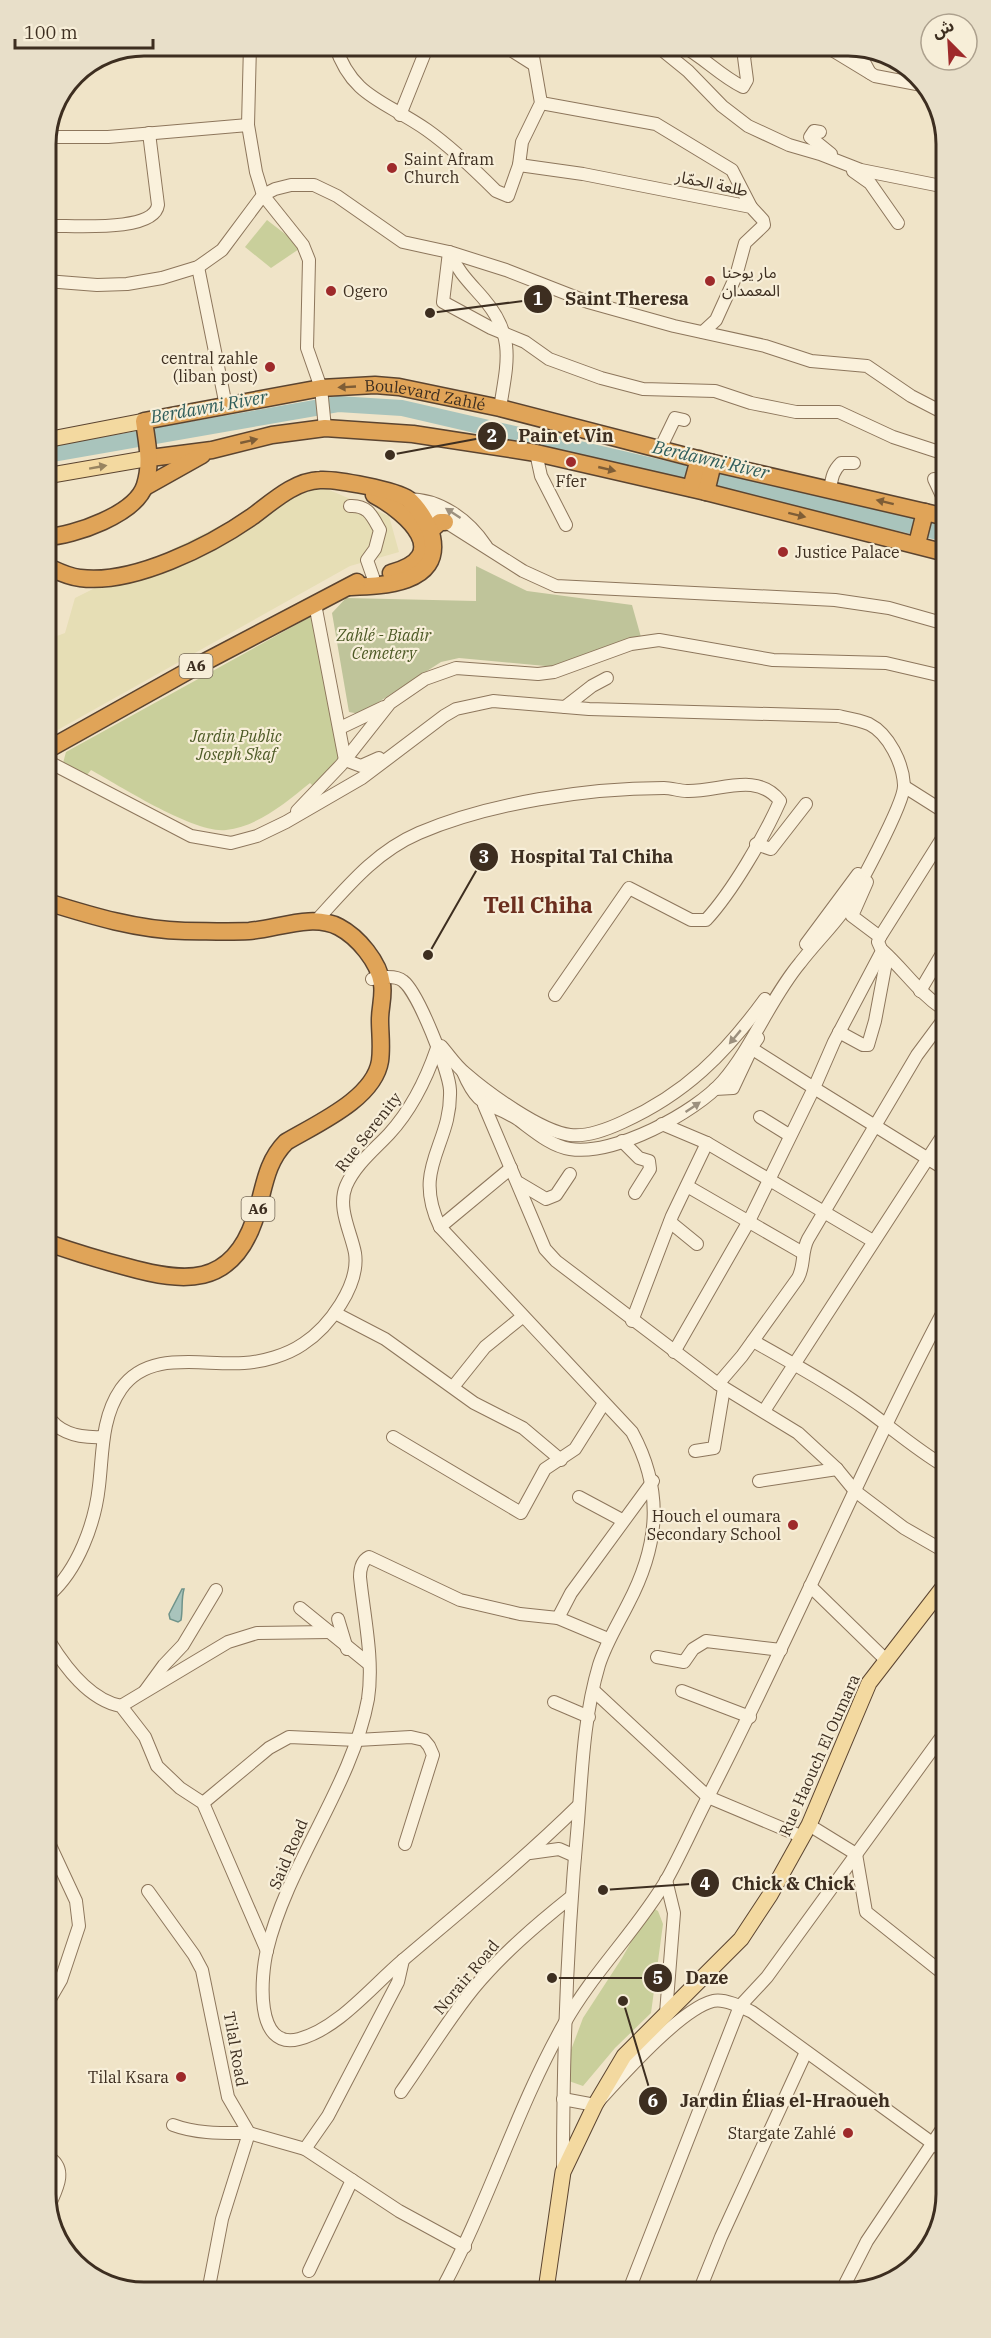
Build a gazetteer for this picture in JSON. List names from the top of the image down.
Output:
{
  "streets": {
    "highway": ["Boulevard Zahlé", "A6"],
    "main road": ["Rue Haouch El Oumara"],
    "street": [
      "طلعة الحمّار",
      "Rue Serenity",
      "Said Road",
      "Norair Road",
      "Tilal Road"
    ]
  },
  "districts": ["Tell Chiha"],
  "water": ["Berdawni River"],
  "parks": ["Zahlé - Biadir Cemetery", "Jardin Public Joseph Skaf"],
  "places": [
    "Saint Afram Church",
    "مار يوحنا المعمدان",
    "Ogero",
    "Saint Theresa",
    "central zahle (liban post)",
    "Pain et Vin",
    "Ffer",
    "Justice Palace",
    "Hospital Tal Chiha",
    "Houch el oumara Secondary School",
    "Chick & Chick",
    "Daze",
    "Jardin Élias el-Hraoueh",
    "Tilal Ksara",
    "Stargate Zahlé"
  ],
  "scale_bar": "100 m",
  "north": "top left"
}
